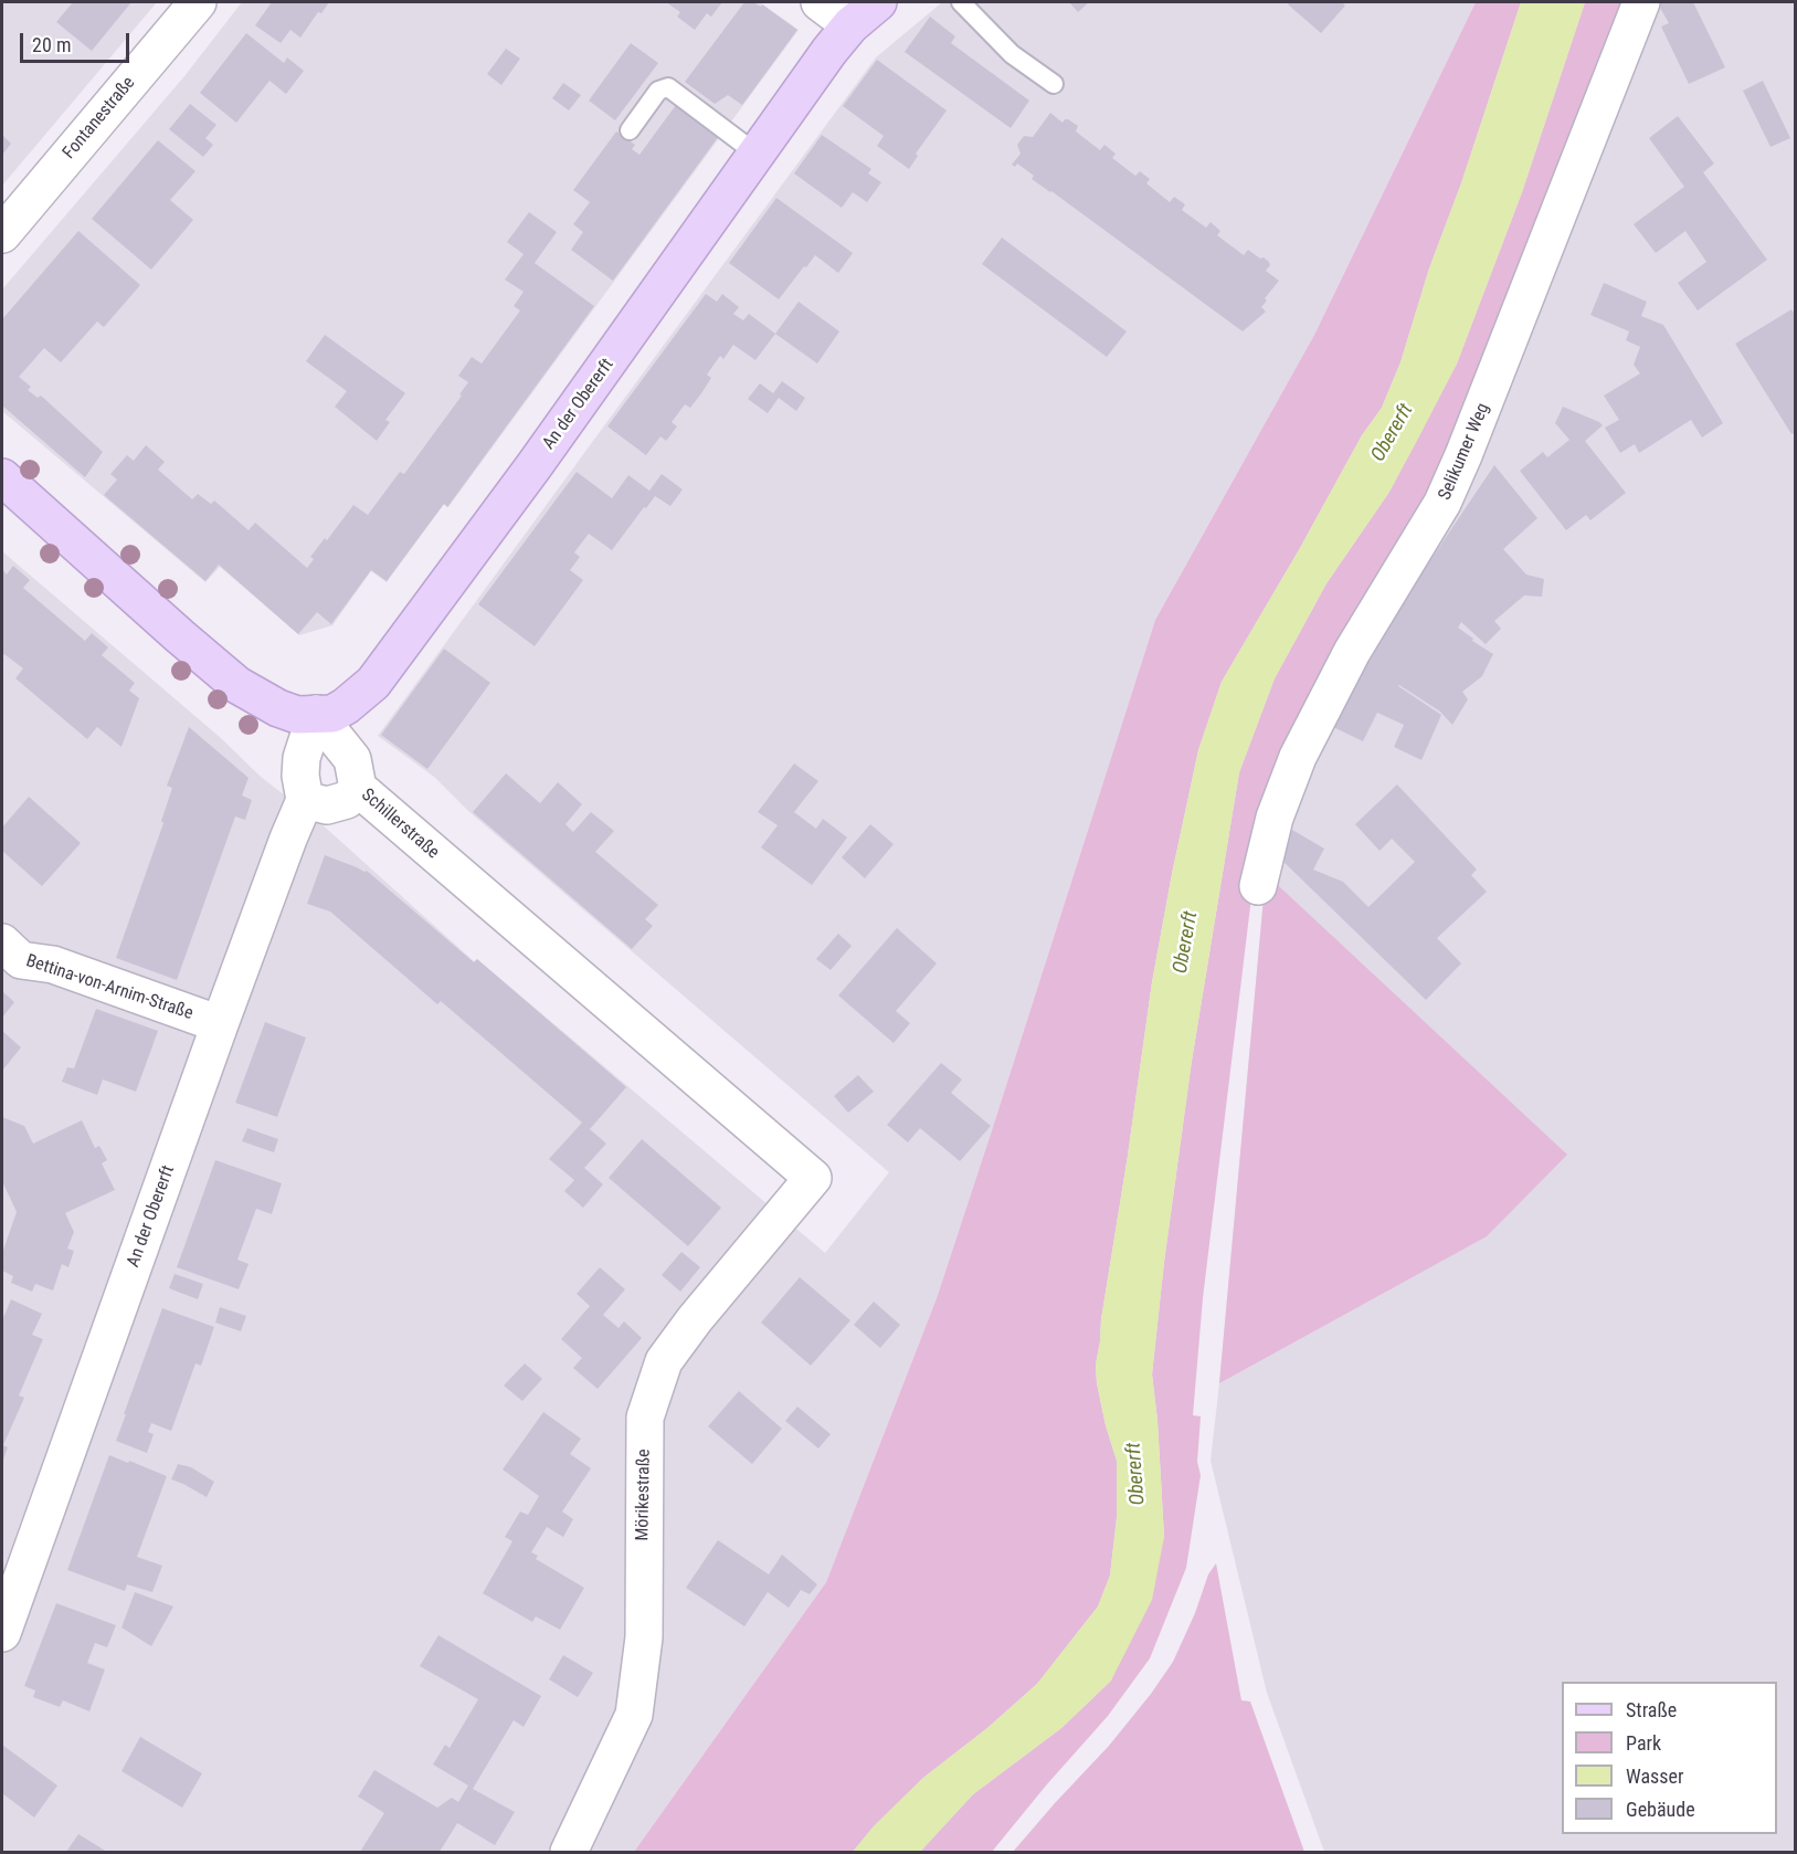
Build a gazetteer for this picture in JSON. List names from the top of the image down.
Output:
{
  "streets": {
    "street": [
      "Fontanestraße",
      "An der Obererft",
      "Selikumer Weg",
      "Schillerstraße",
      "Bettina-von-Arnim-Straße",
      "Mörikestraße"
    ]
  },
  "crossings": [
    ["An der Obererft", "Schillerstraße"],
    ["An der Obererft", "Bettina-von-Arnim-Straße"],
    ["Schillerstraße", "Mörikestraße"]
  ],
  "water": ["Obererft"],
  "legend": [
    "Straße",
    "Park",
    "Wasser",
    "Gebäude"
  ],
  "scale_bar": "20 m"
}
